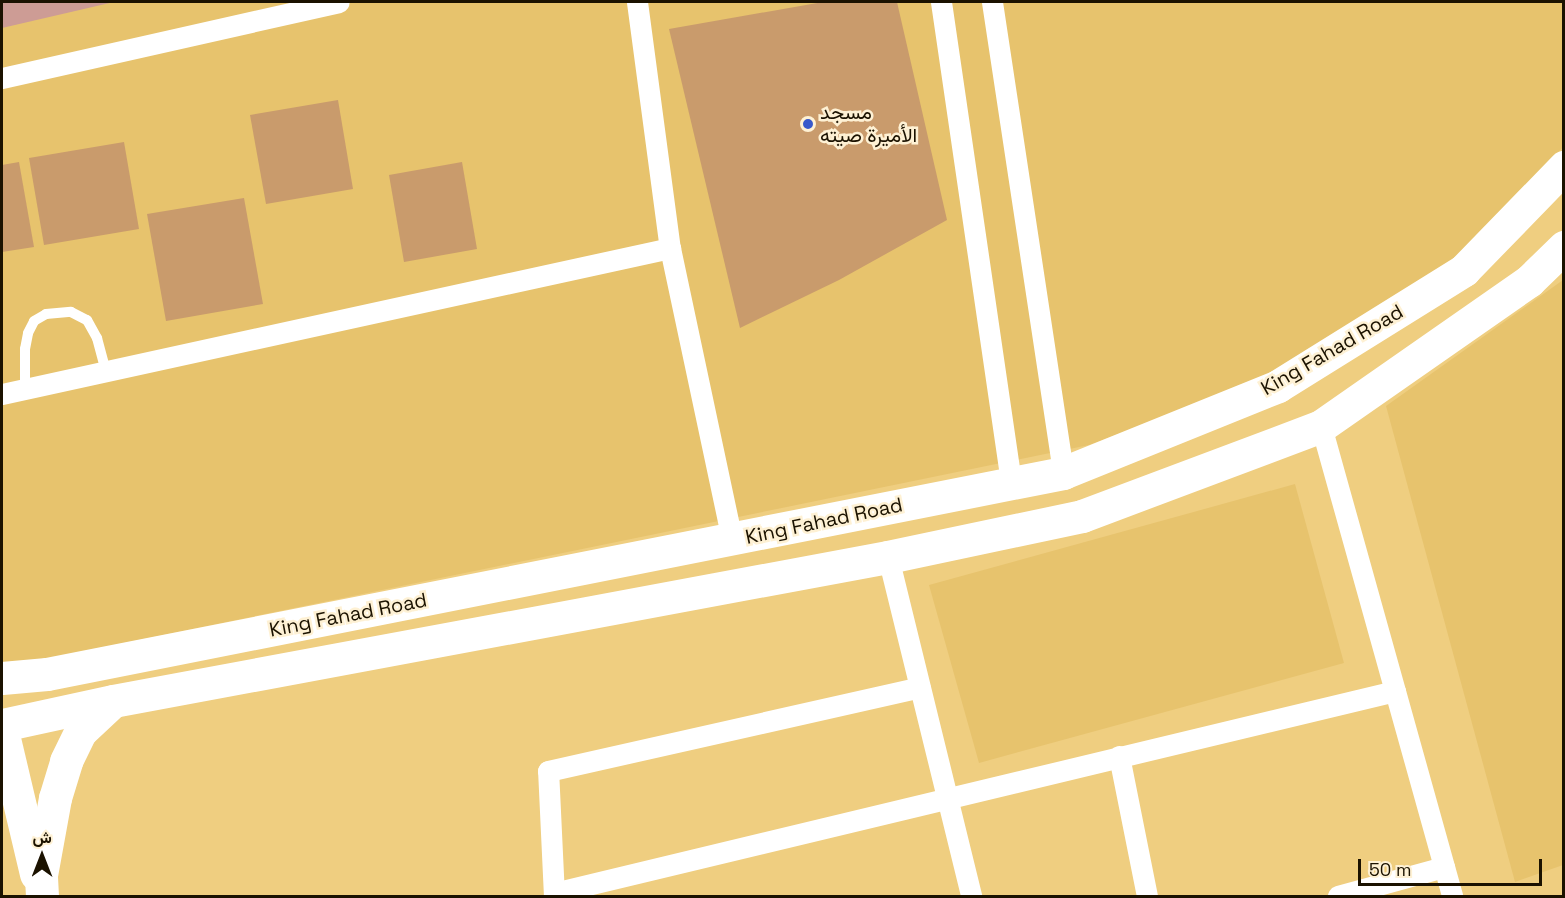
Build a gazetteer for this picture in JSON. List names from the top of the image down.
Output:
{
  "streets": {
    "main road": ["King Fahad Road"]
  },
  "places": ["مسجد الأميرة صيته"],
  "scale_bar": "50 m",
  "north": "top"
}
